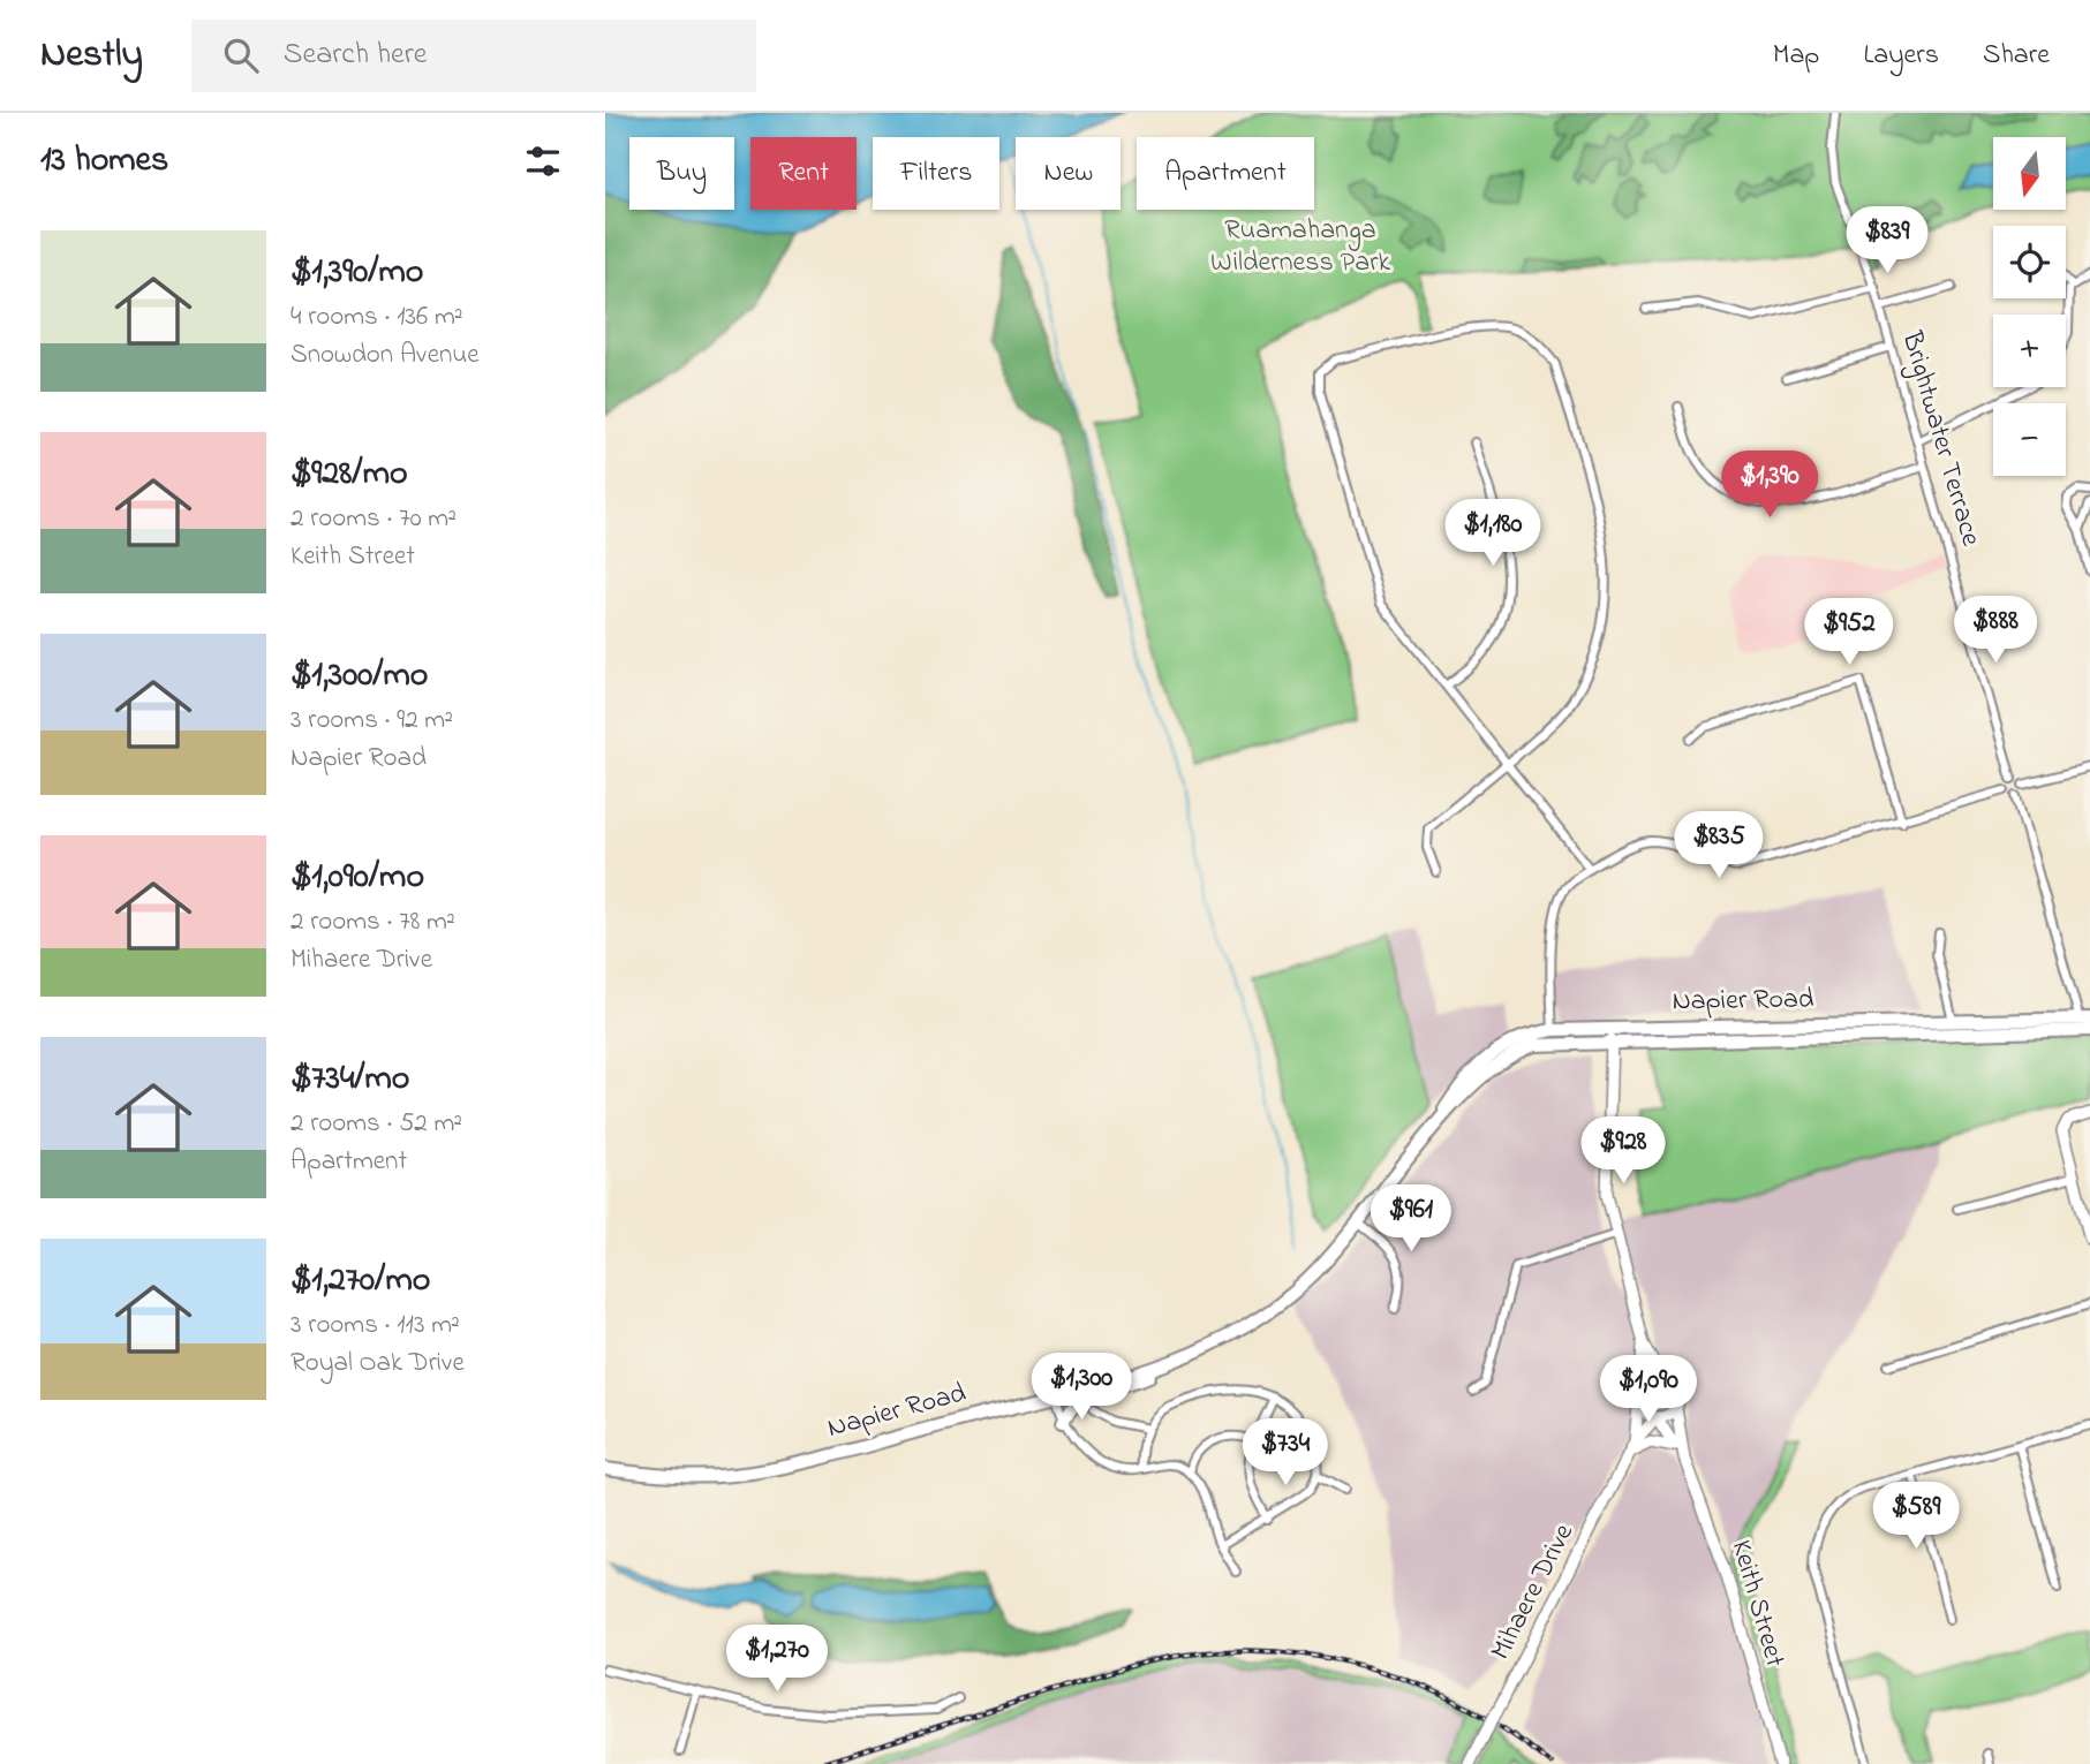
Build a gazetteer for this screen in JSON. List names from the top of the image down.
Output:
{
  "streets": {
    "highway": ["Napier Road"],
    "main road": ["Mihaere Drive", "Keith Street"],
    "street": ["Brightwater Terrace"]
  },
  "crossings": [
    ["Mihaere Drive", "Keith Street"]
  ],
  "parks": ["Ruamahanga Wilderness Park"],
  "north": "bottom",
  "page": {
    "header": "Nestly",
    "search": "Search here",
    "nav": ["Map", "Layers", "Share"],
    "heading": "13 homes",
    "map_buttons": ["+", "−"],
    "chip": [
      "Buy",
      "Rent",
      "Filters",
      "New",
      "Apartment"
    ],
    "price": [
      "$839",
      "$1,390",
      "$1,180",
      "$888",
      "$952",
      "$835",
      "$928",
      "$961",
      "$1,300",
      "$1,090",
      "$734",
      "$589",
      "$1,270"
    ],
    "list": [
      {
        "name": "$1,390/mo",
        "note": "4 rooms · 136 m² · Snowdon Avenue"
      },
      {
        "name": "$928/mo",
        "note": "2 rooms · 70 m² · Keith Street"
      },
      {
        "name": "$1,300/mo",
        "note": "3 rooms · 92 m² · Napier Road"
      },
      {
        "name": "$1,090/mo",
        "note": "2 rooms · 78 m² · Mihaere Drive"
      },
      {
        "name": "$734/mo",
        "note": "2 rooms · 52 m² · Apartment"
      },
      {
        "name": "$1,270/mo",
        "note": "3 rooms · 113 m² · Royal Oak Drive"
      }
    ]
  }
}
